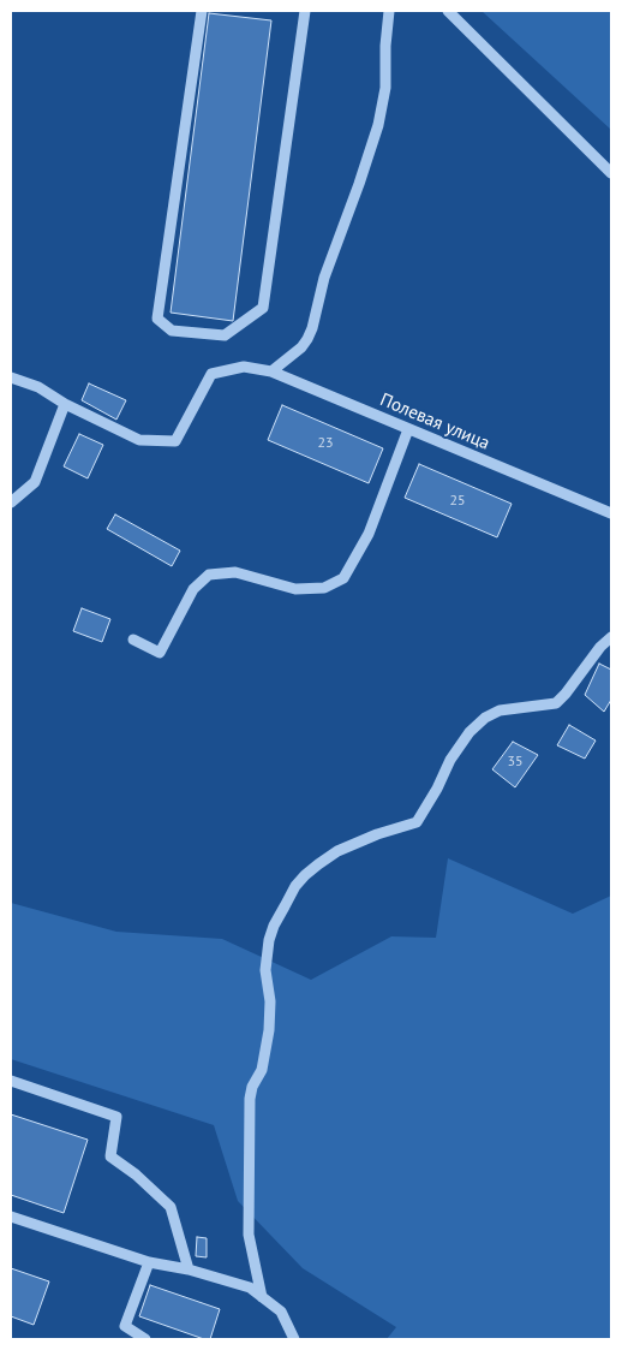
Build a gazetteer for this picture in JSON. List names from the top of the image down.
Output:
{
  "streets": {
    "street": ["Полевая улица"]
  },
  "house_numbers": ["23", "25", "35"]
}
